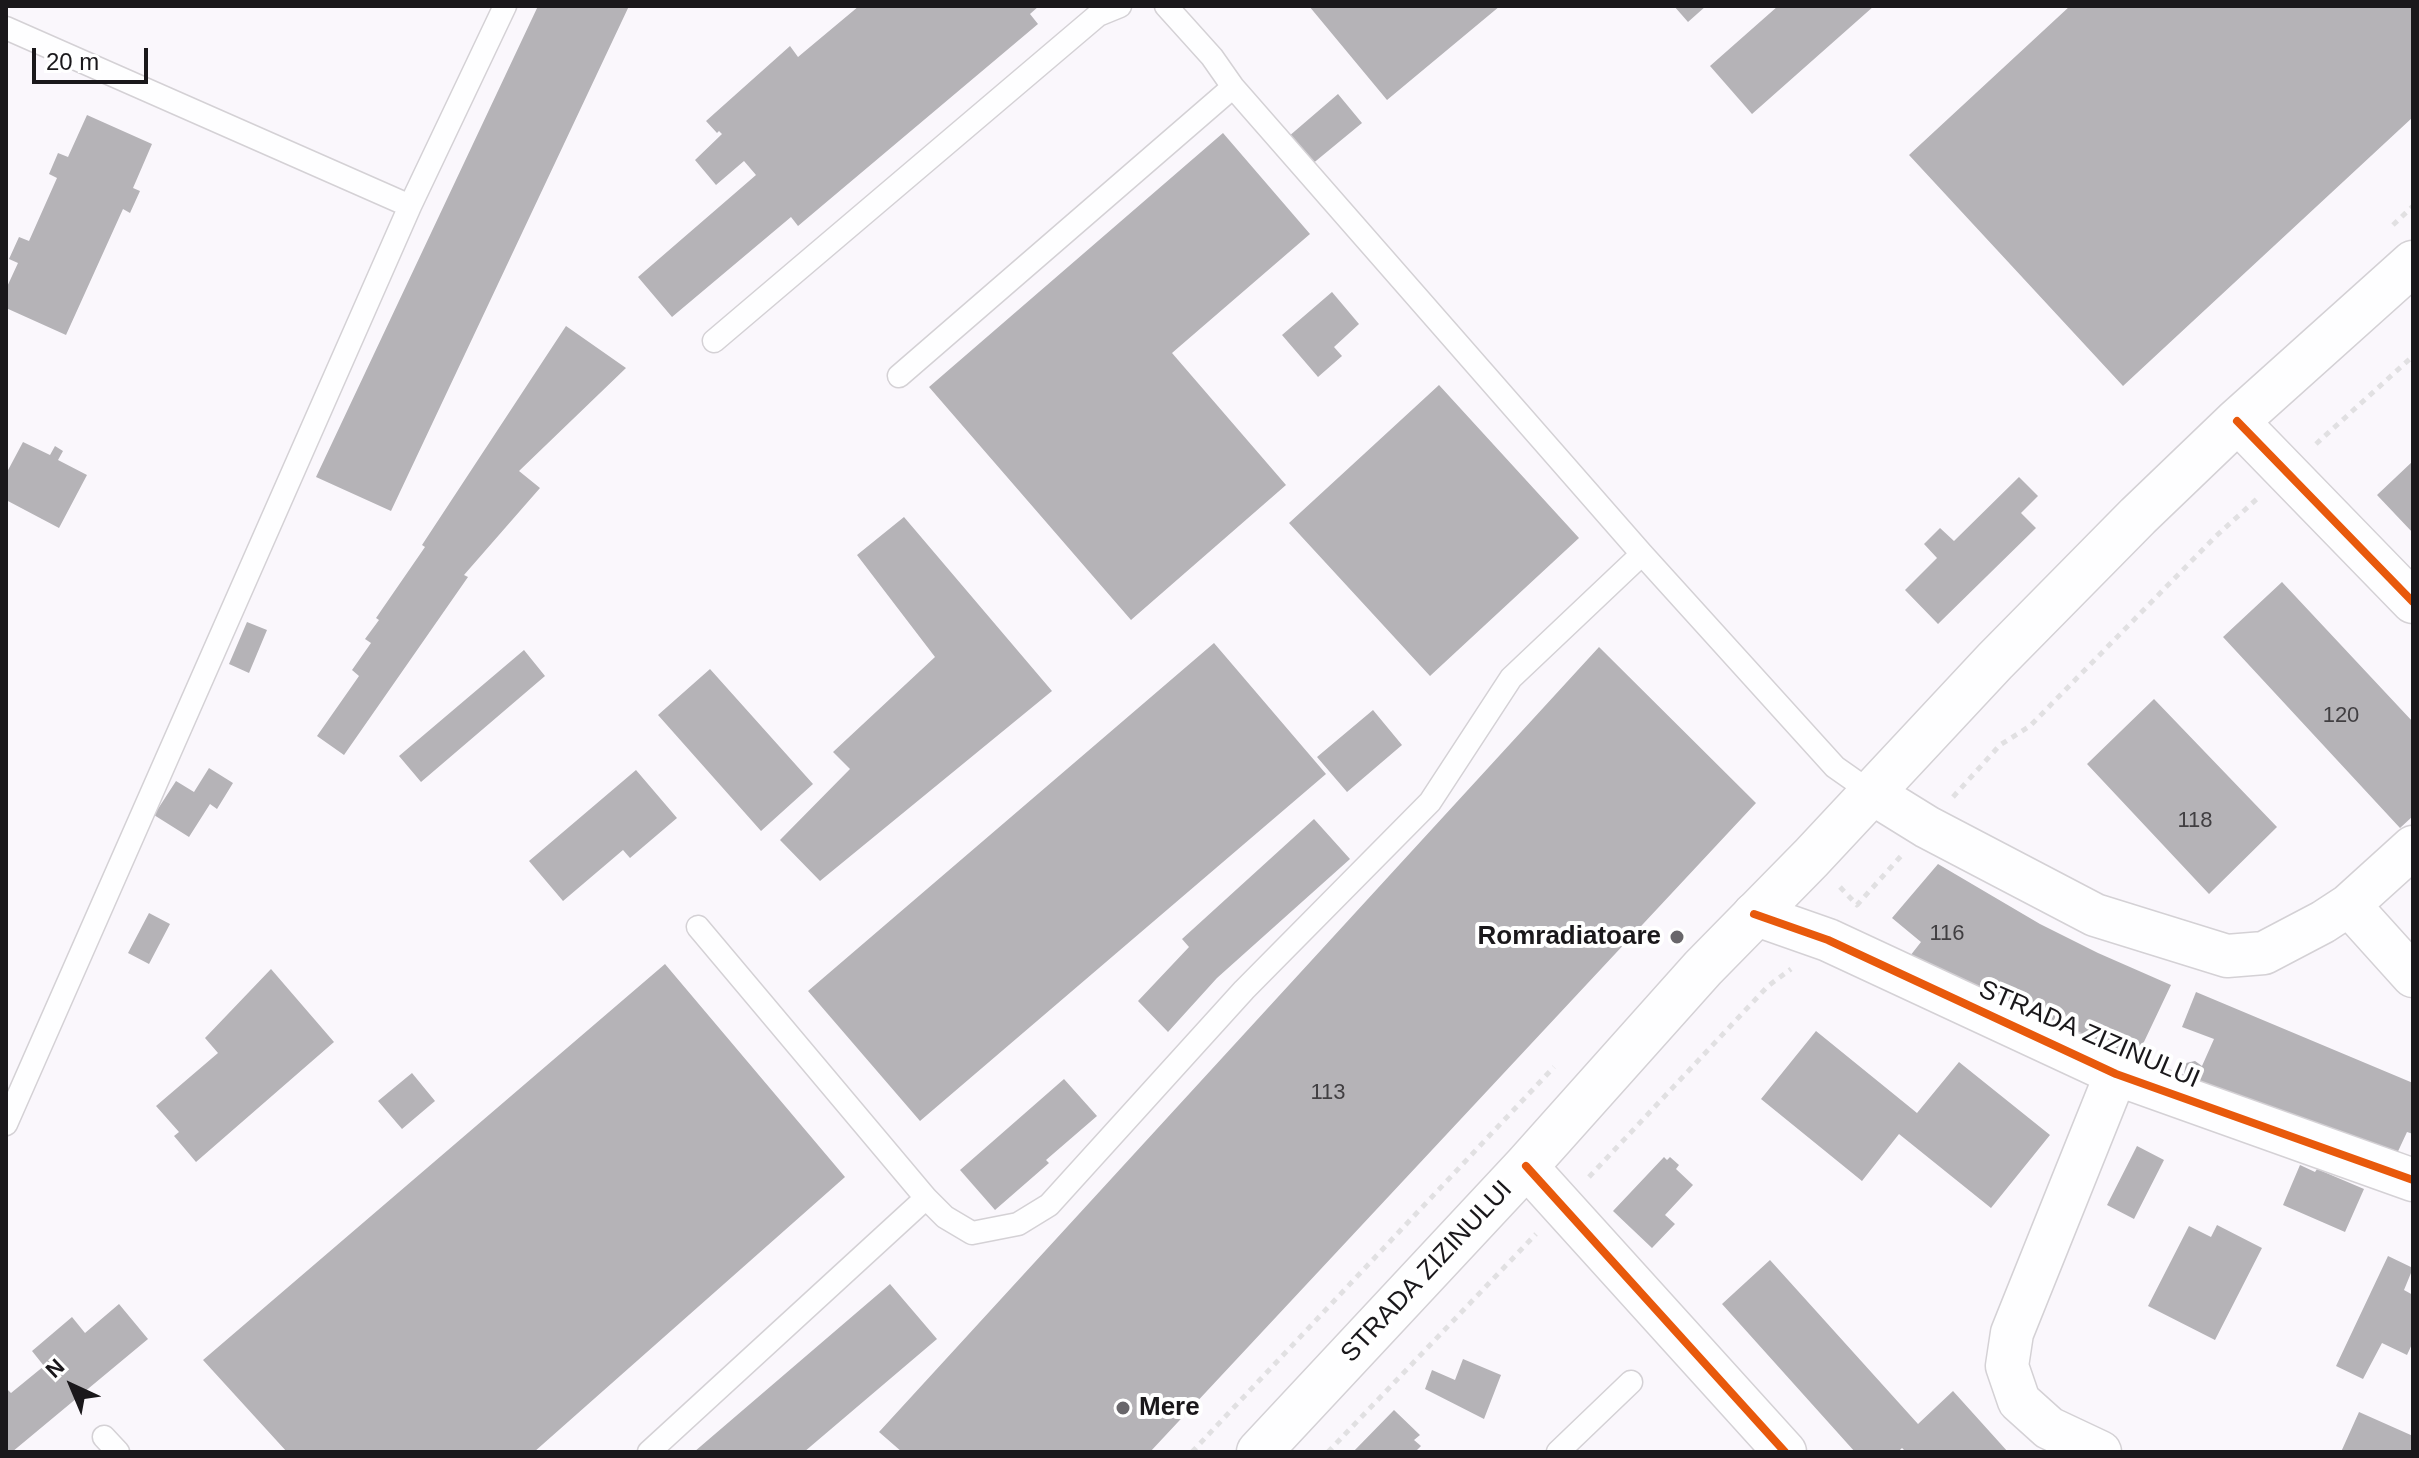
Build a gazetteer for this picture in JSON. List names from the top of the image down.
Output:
{
  "streets": {
    "main road": ["STRADA ZIZINULUI"]
  },
  "places": ["Romradiatoare", "Mere"],
  "house_numbers": [
    "120",
    "118",
    "116",
    "113"
  ],
  "scale_bar": "20 m",
  "north": "top left"
}
